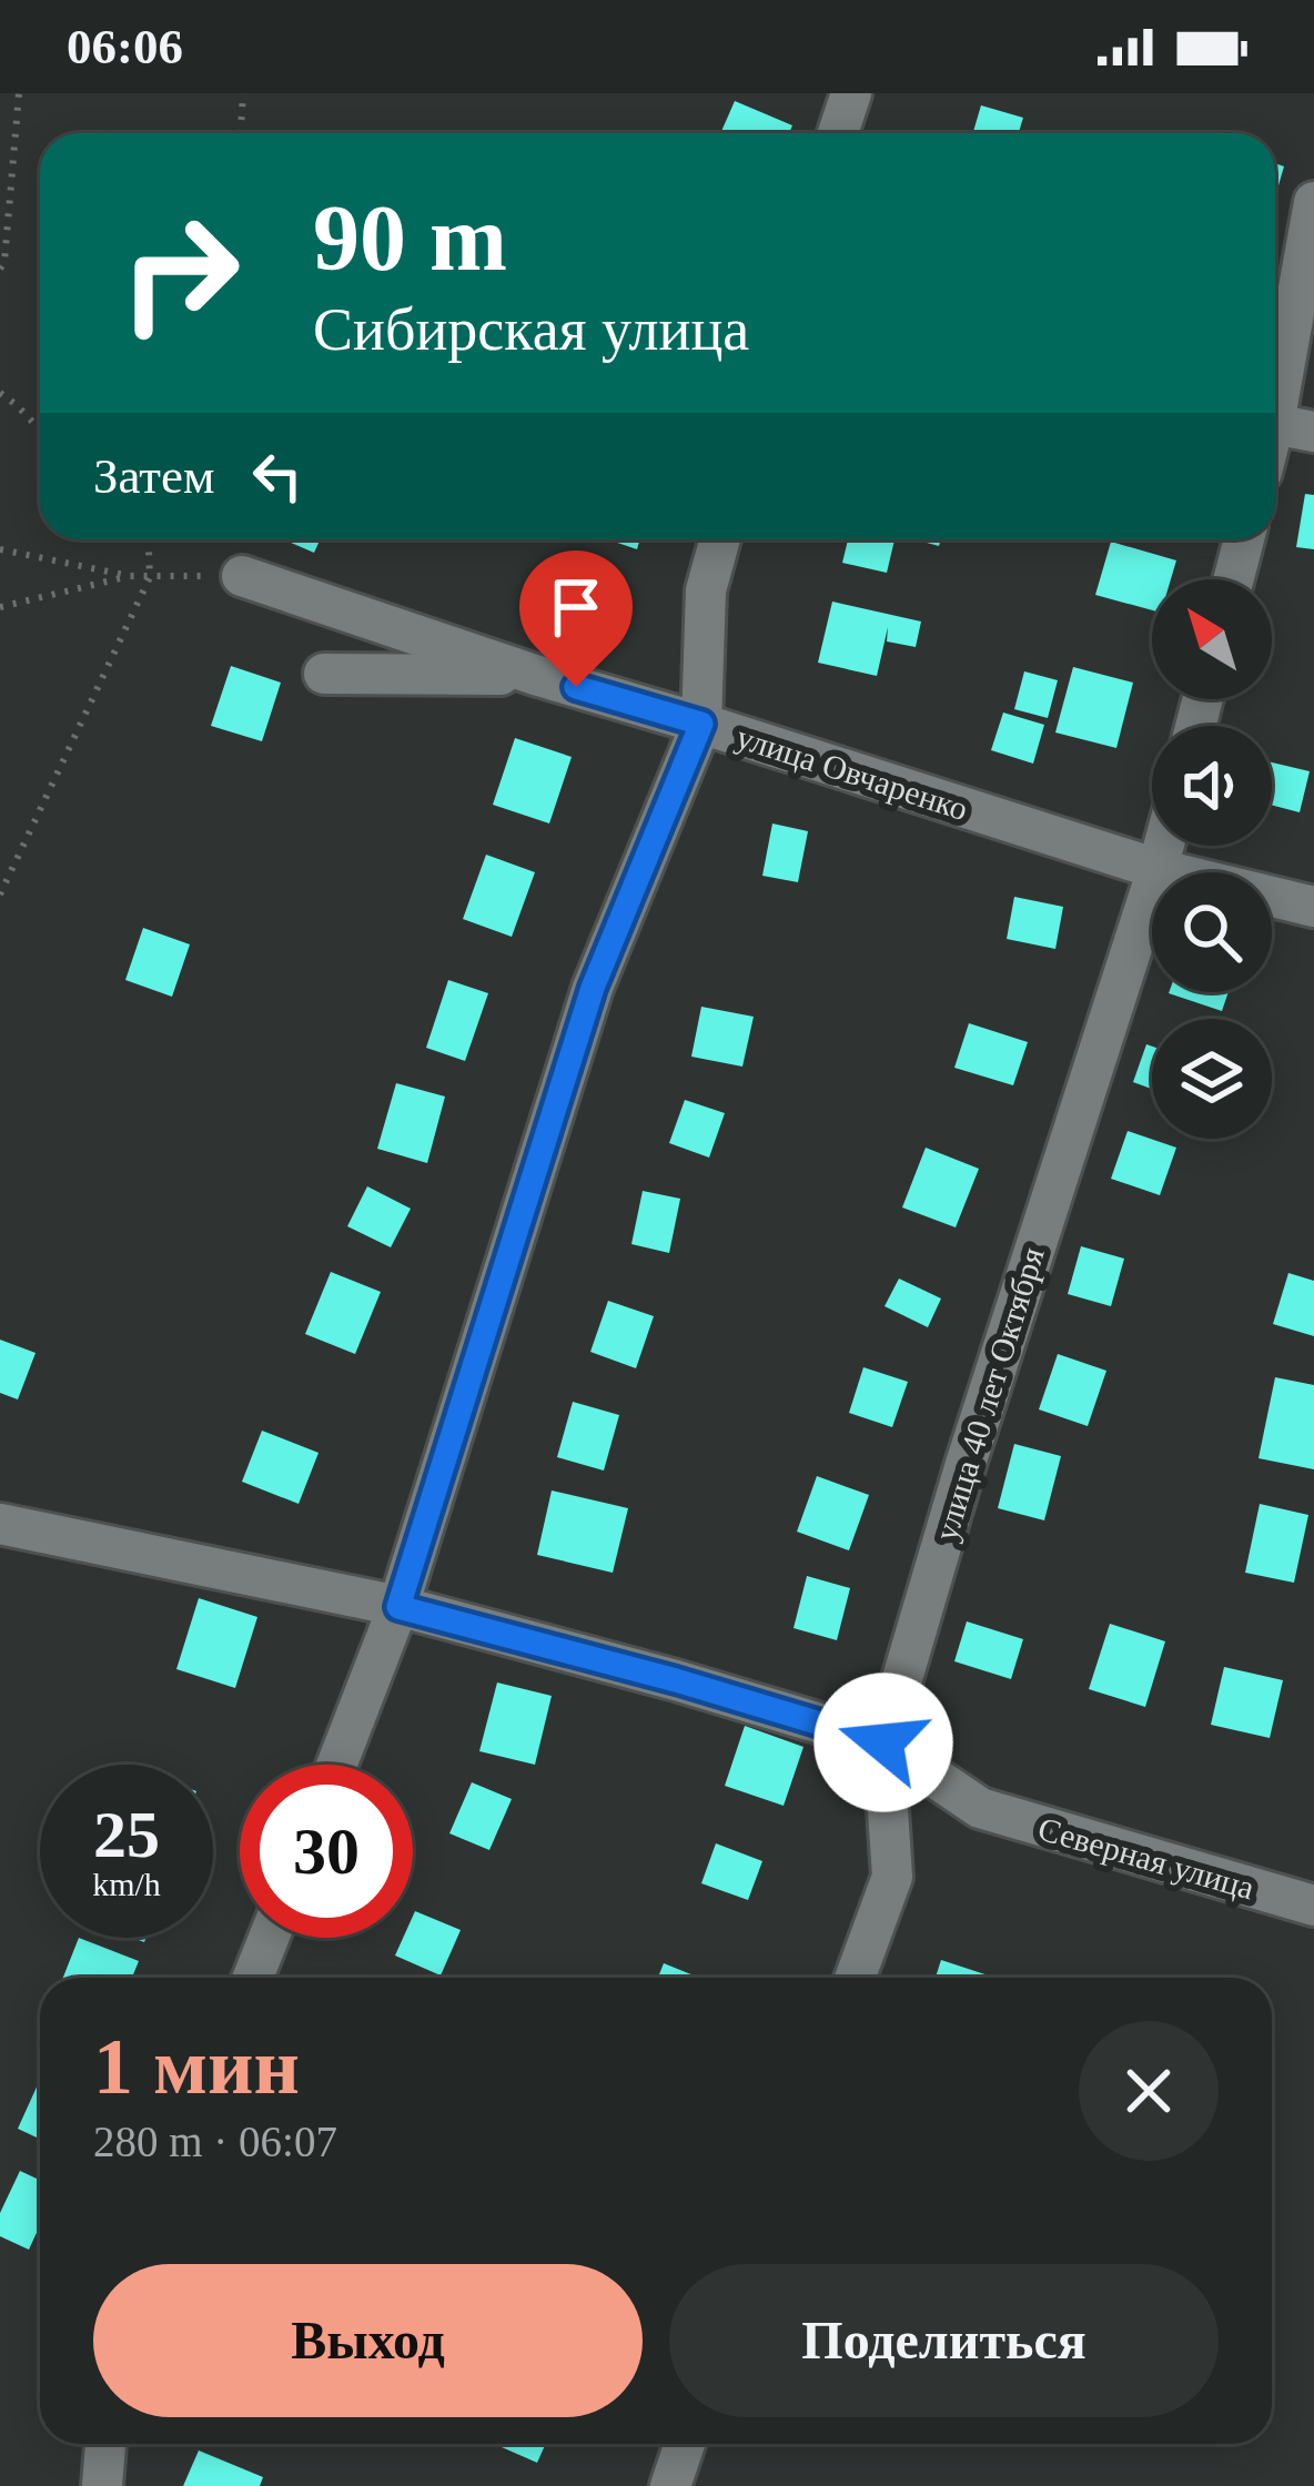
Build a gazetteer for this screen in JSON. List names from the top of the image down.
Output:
{
  "streets": {
    "street": ["улица Овчаренко", "улица 40 лет Октября", "Северная улица"]
  },
  "crossings": [
    ["улица Овчаренко", "улица 40 лет Октября"],
    ["улица 40 лет Октября", "Северная улица"]
  ],
  "north": "top left",
  "page": {
    "status": "06:06",
    "turn": ["90 m", "Сибирская улица"],
    "then": "Затем",
    "speed": "25 km/h",
    "limit": "30",
    "heading": ["1 мин", "280 m · 06:07"],
    "buttons": ["Выход", "Поделиться"]
  }
}
